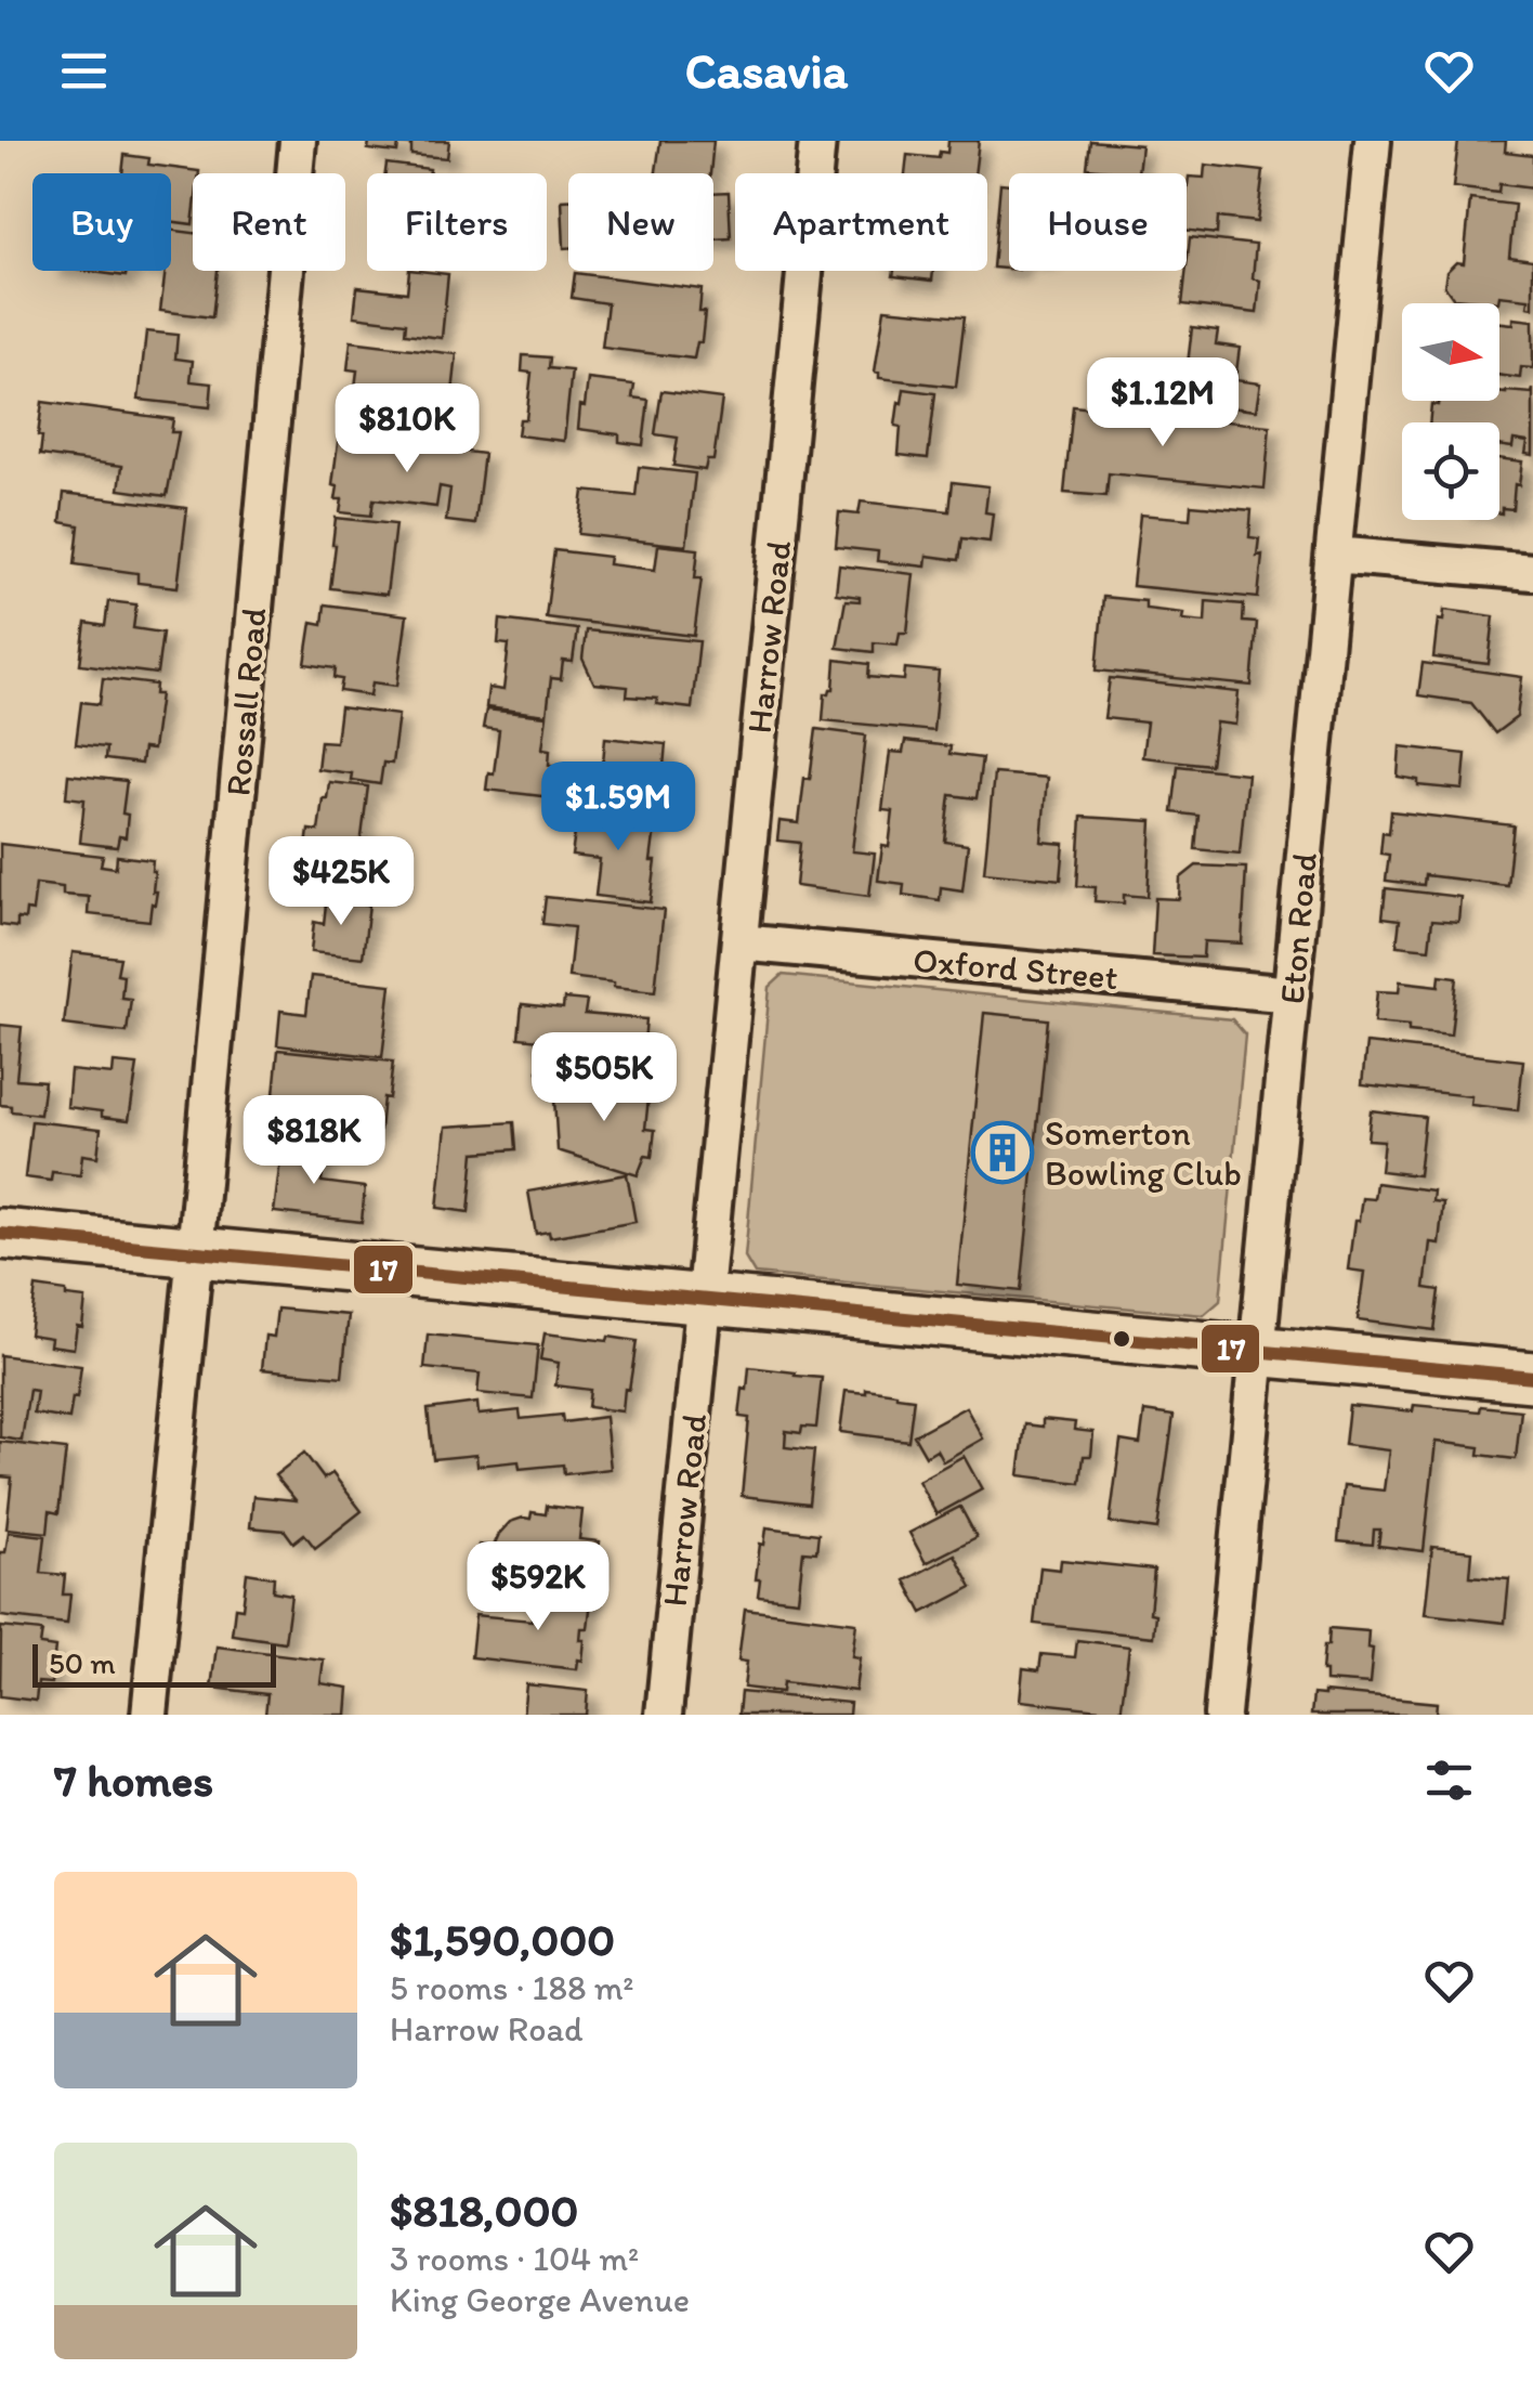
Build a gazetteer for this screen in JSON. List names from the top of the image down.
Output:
{
  "streets": {
    "street": [
      "Harrow Road",
      "Rossall Road",
      "Eton Road",
      "Oxford Street"
    ]
  },
  "crossings": [
    ["Harrow Road", "Oxford Street"],
    ["Eton Road", "Oxford Street"]
  ],
  "places": {
    "building": ["Somerton Bowling Club"]
  },
  "lines": ["transit line 17"],
  "scale_bar": "50 m",
  "north": "right",
  "page": {
    "header": "Casavia",
    "chip": [
      "Buy",
      "Rent",
      "Filters",
      "New",
      "Apartment",
      "House"
    ],
    "price": [
      "$1.12M",
      "$810K",
      "$1.59M",
      "$425K",
      "$505K",
      "$818K",
      "$592K"
    ],
    "scale": "50 m",
    "heading": "7 homes",
    "list": [
      {
        "name": "$1,590,000",
        "note": "5 rooms · 188 m² · Harrow Road"
      },
      {
        "name": "$818,000",
        "note": "3 rooms · 104 m² · King George Avenue"
      }
    ]
  }
}
